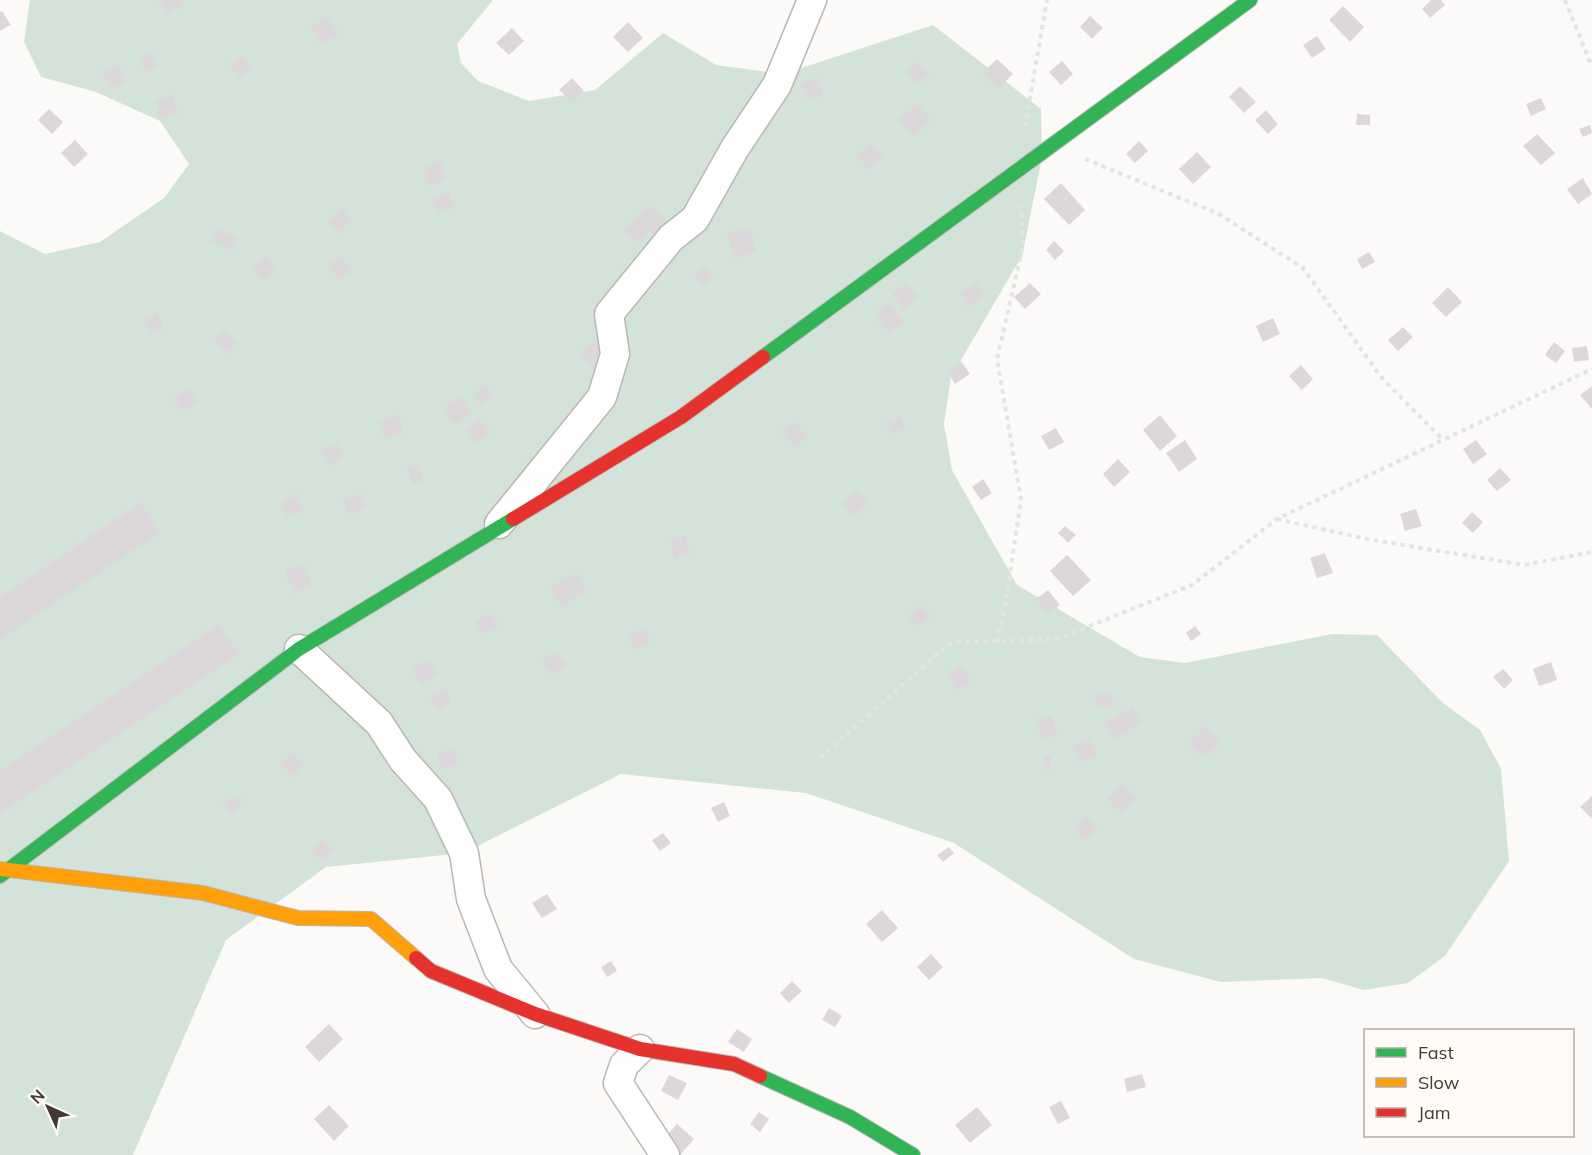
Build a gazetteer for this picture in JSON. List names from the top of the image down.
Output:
{
  "legend": ["Fast", "Slow", "Jam"],
  "north": "top left"
}
